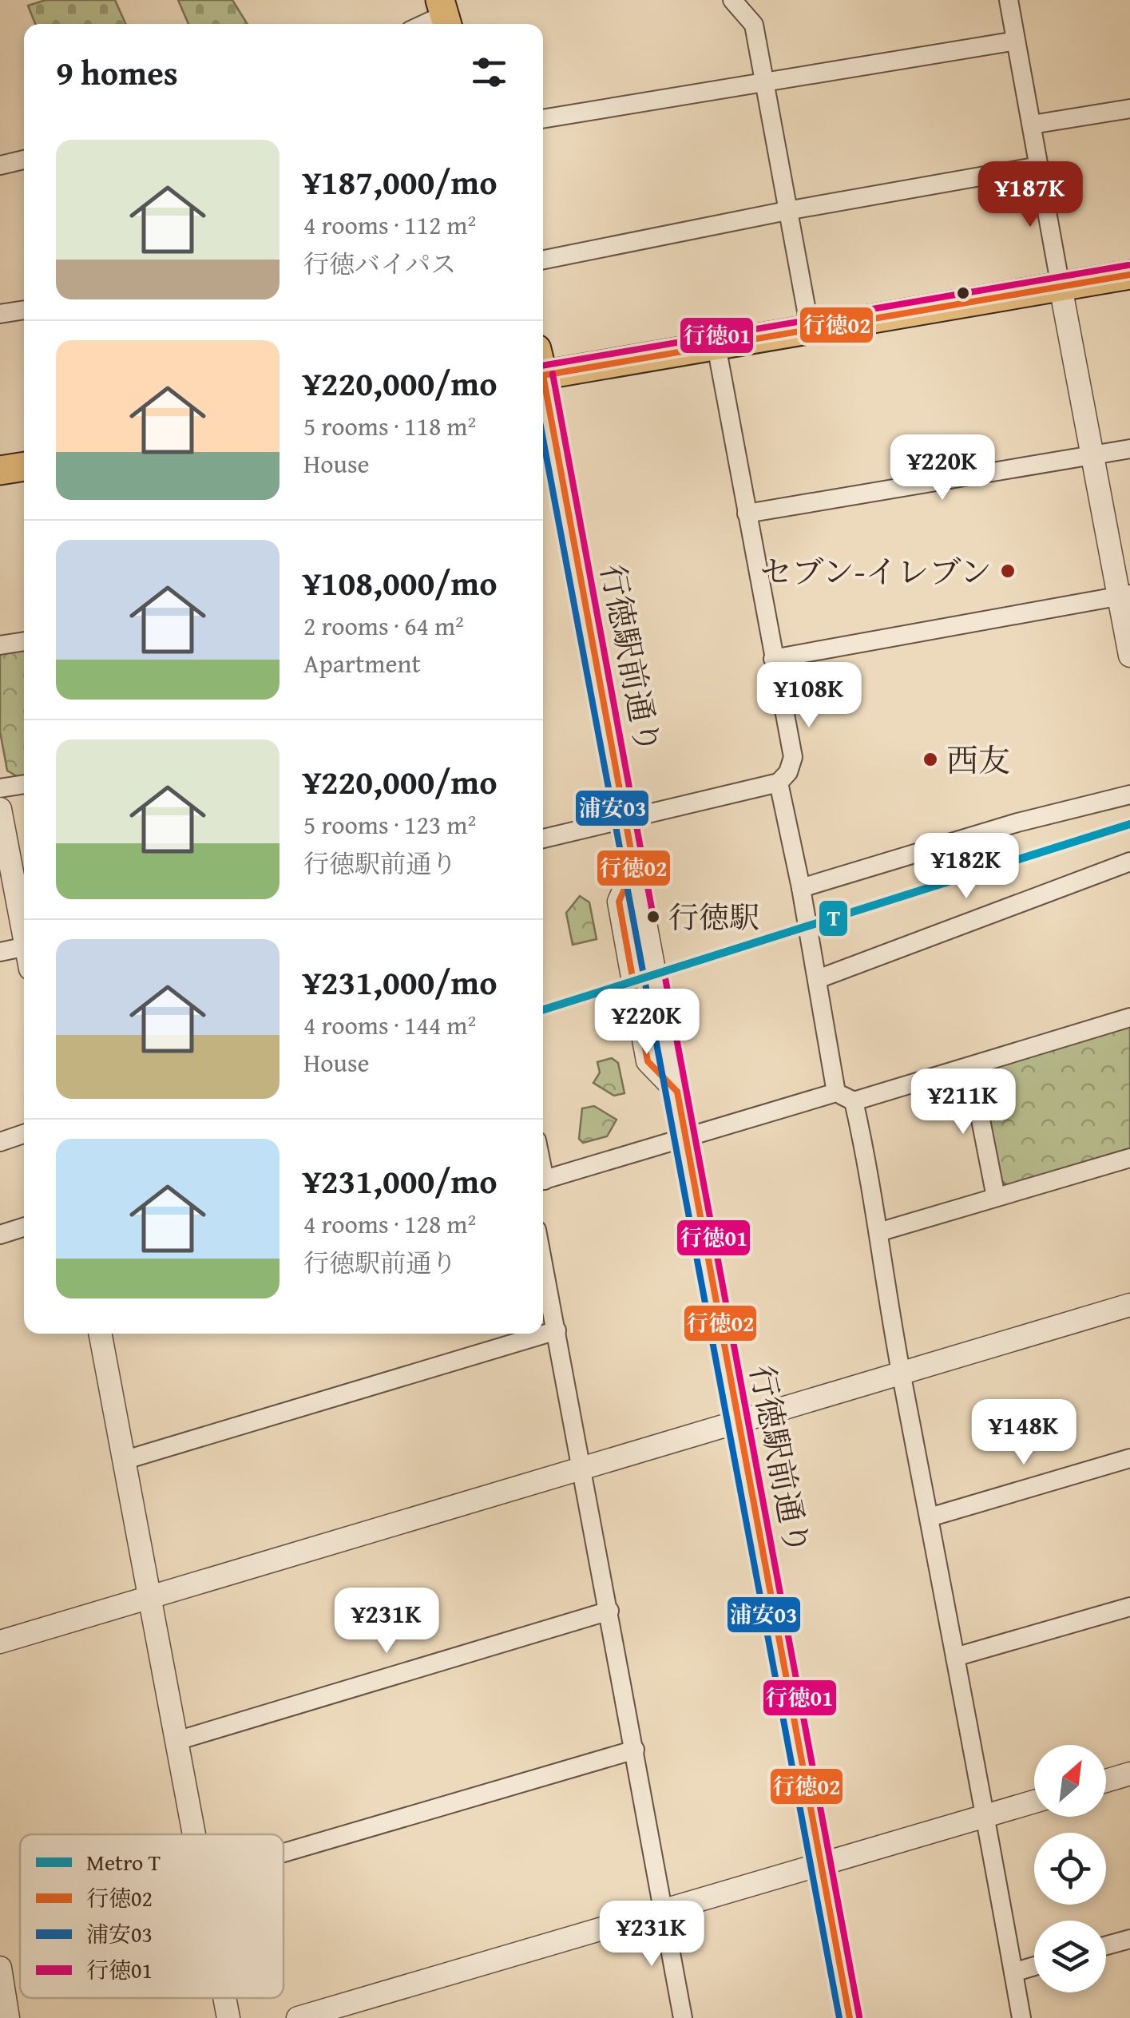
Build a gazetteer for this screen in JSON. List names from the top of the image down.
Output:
{
  "streets": {
    "street": ["行徳駅前通り"]
  },
  "places": ["セブン-イレブン", "西友", "行徳駅"],
  "lines": [
    "transit line 行徳01",
    "transit line 行徳02",
    "transit line 浦安03",
    "metro line T"
  ],
  "legend": [
    "Metro T",
    "行徳02",
    "浦安03",
    "行徳01"
  ],
  "north": "top right",
  "page": {
    "heading": "9 homes",
    "list": [
      {
        "name": "¥187,000/mo",
        "note": "4 rooms · 112 m² · 行徳バイパス"
      },
      {
        "name": "¥220,000/mo",
        "note": "5 rooms · 118 m² · House"
      },
      {
        "name": "¥108,000/mo",
        "note": "2 rooms · 64 m² · Apartment"
      },
      {
        "name": "¥220,000/mo",
        "note": "5 rooms · 123 m² · 行徳駅前通り"
      },
      {
        "name": "¥231,000/mo",
        "note": "4 rooms · 144 m² · House"
      },
      {
        "name": "¥231,000/mo",
        "note": "4 rooms · 128 m² · 行徳駅前通り"
      }
    ],
    "price": [
      "¥187K",
      "¥220K",
      "¥108K",
      "¥182K",
      "¥220K",
      "¥211K",
      "¥148K",
      "¥231K",
      "¥231K"
    ]
  }
}
